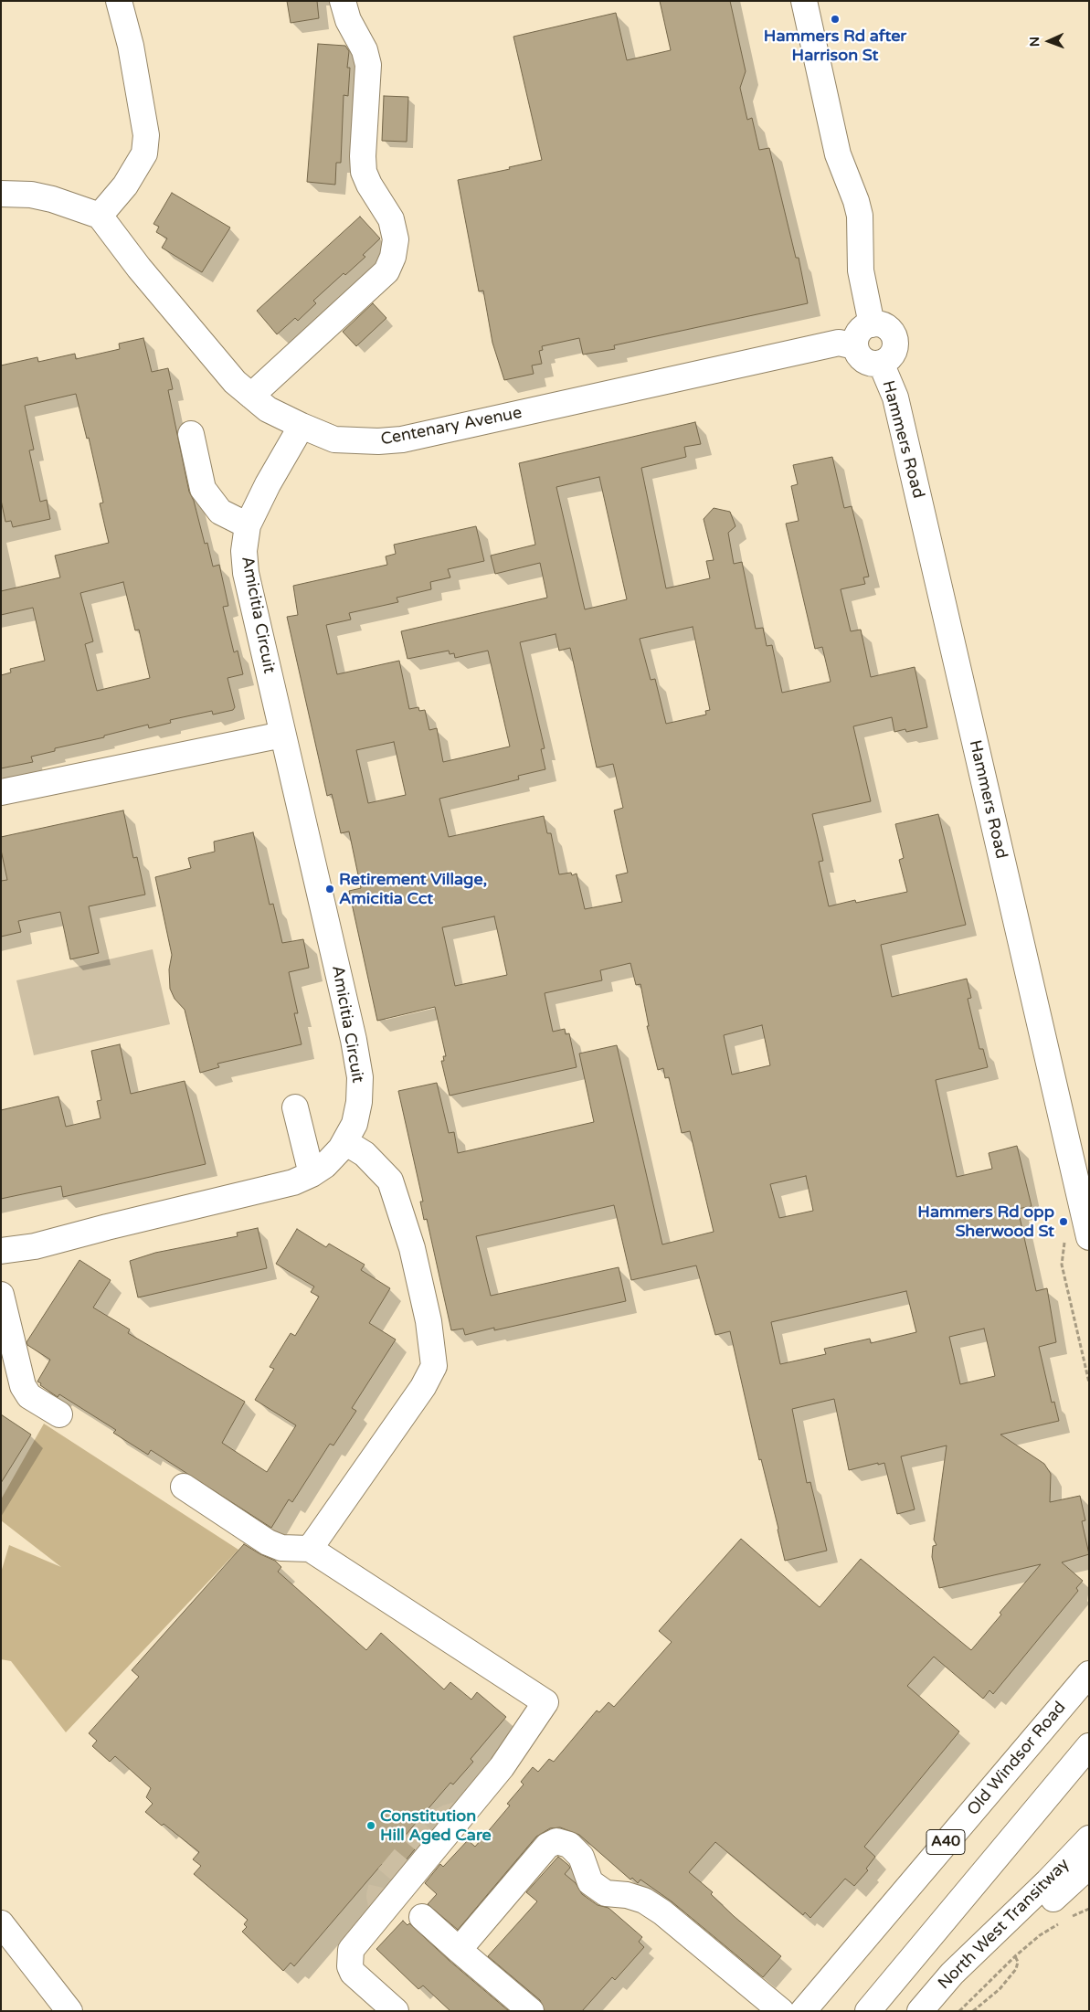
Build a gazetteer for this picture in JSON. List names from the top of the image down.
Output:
{
  "streets": {
    "main road": [
      "Centenary Avenue",
      "Hammers Road",
      "Amicitia Circuit",
      "Old Windsor Road",
      "A40",
      "North West Transitway"
    ]
  },
  "crossings": [
    ["Centenary Avenue", "Hammers Road"],
    ["Centenary Avenue", "Amicitia Circuit"]
  ],
  "places": [
    "Hammers Rd after Harrison St",
    "Retirement Village, Amicitia Cct",
    "Hammers Rd opp Sherwood St",
    "Constitution Hill Aged Care"
  ],
  "north": "left"
}
